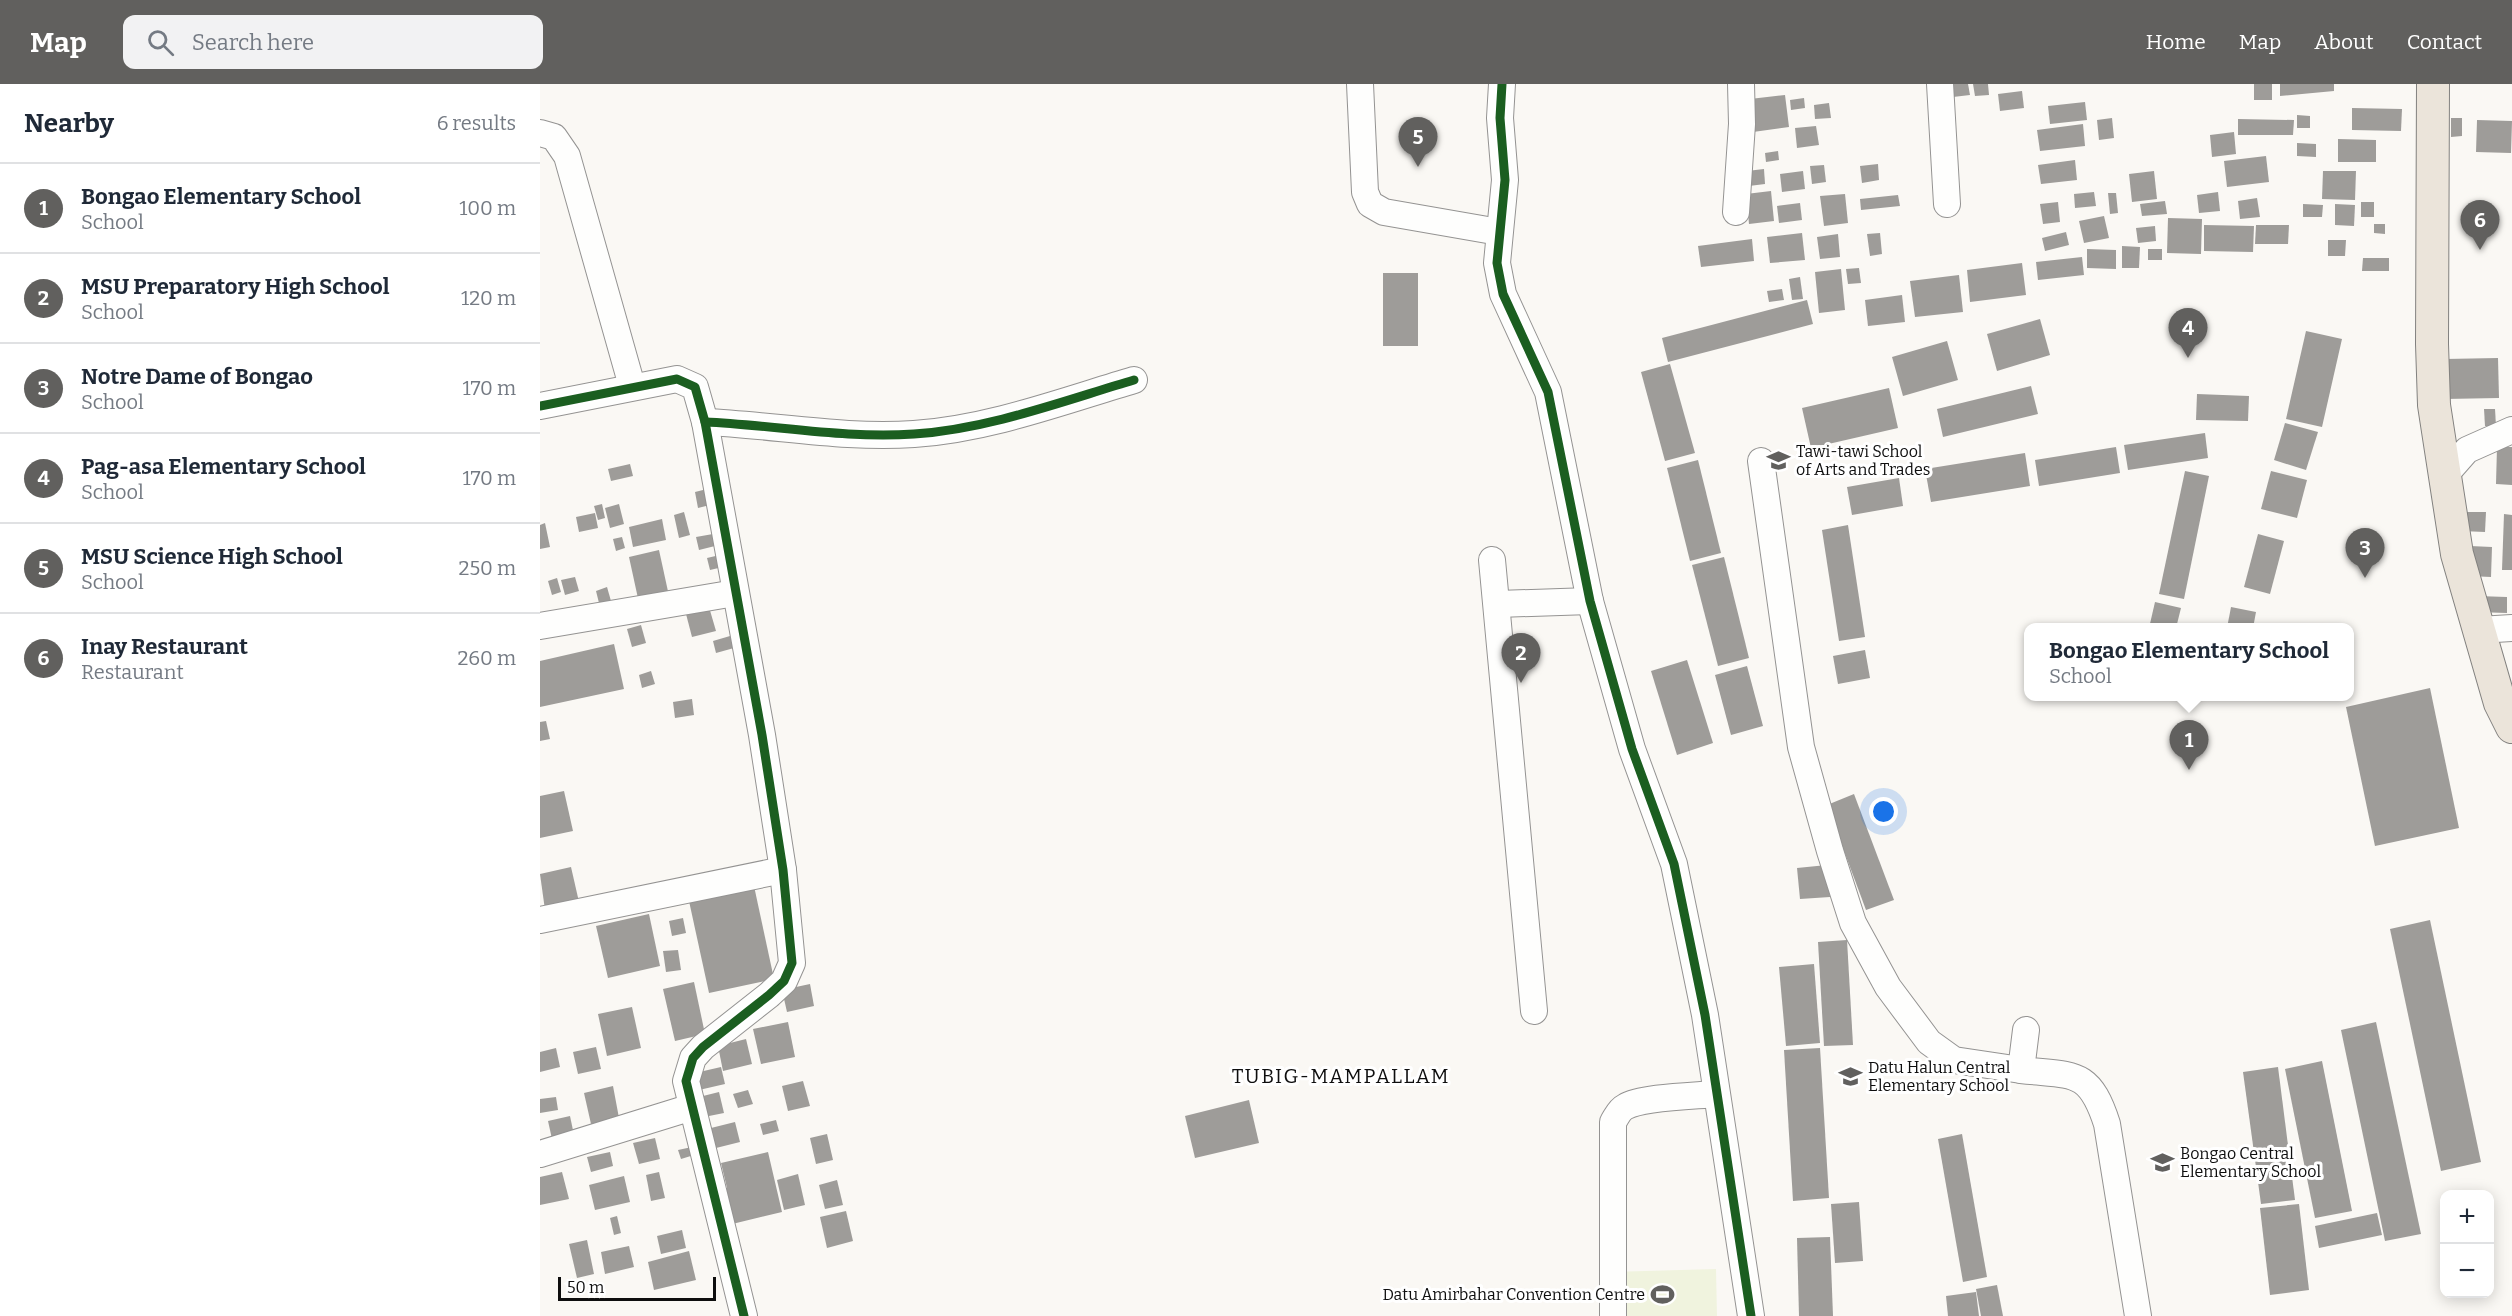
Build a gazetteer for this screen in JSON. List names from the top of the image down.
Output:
{
  "districts": ["TUBIG-MAMPALLAM"],
  "places": {
    "school or university": ["Tawi-tawi School of Arts and Trades", "Datu Halun Central Elementary School", "Bongao Central Elementary School"],
    "sports": ["Datu Amirbahar Convention Centre"]
  },
  "scale_bar": "50 m",
  "page": {
    "header": "Map",
    "search": "Search here",
    "nav": [
      "Home",
      "Map",
      "About",
      "Contact"
    ],
    "heading": ["Nearby", "6 results"],
    "pins": [
      "5",
      "6",
      "4",
      "3",
      "2",
      "1"
    ],
    "list": [
      {
        "mark": "1",
        "name": "Bongao Elementary School",
        "note": "School",
        "value": "100 m"
      },
      {
        "mark": "2",
        "name": "MSU Preparatory High School",
        "note": "School",
        "value": "120 m"
      },
      {
        "mark": "3",
        "name": "Notre Dame of Bongao",
        "note": "School",
        "value": "170 m"
      },
      {
        "mark": "4",
        "name": "Pag-asa Elementary School",
        "note": "School",
        "value": "170 m"
      },
      {
        "mark": "5",
        "name": "MSU Science High School",
        "note": "School",
        "value": "250 m"
      },
      {
        "mark": "6",
        "name": "Inay Restaurant",
        "note": "Restaurant",
        "value": "260 m"
      }
    ],
    "popup": ["Bongao Elementary School", "School"],
    "map_buttons": ["+", "−"],
    "scale": "50 m"
  }
}
